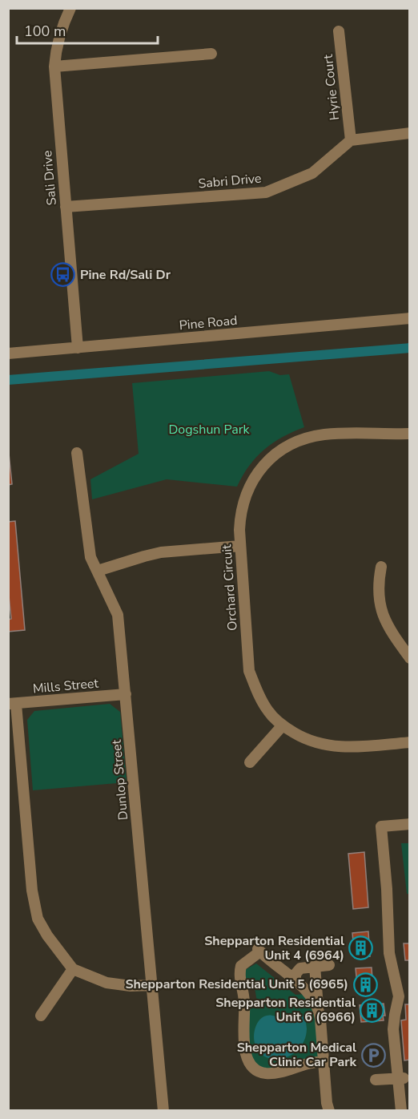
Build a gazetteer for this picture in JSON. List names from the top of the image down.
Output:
{
  "streets": {
    "street": [
      "Hyrie Court",
      "Sali Drive",
      "Sabri Drive",
      "Pine Road",
      "Orchard Circuit",
      "Mills Street",
      "Dunlop Street"
    ]
  },
  "crossings": [
    ["Hyrie Court", "Sabri Drive"],
    ["Sali Drive", "Sabri Drive"],
    ["Sali Drive", "Pine Road"],
    ["Mills Street", "Dunlop Street"]
  ],
  "parks": ["Dogshun Park"],
  "places": {
    "bus stop": ["Pine Rd/Sali Dr"],
    "building": ["Shepparton Residential Unit 4 (6964)", "Shepparton Residential Unit 5 (6965)", "Shepparton Residential Unit 6 (6966)"],
    "parking": ["Shepparton Medical Clinic Car Park"]
  },
  "scale_bar": "100 m"
}
